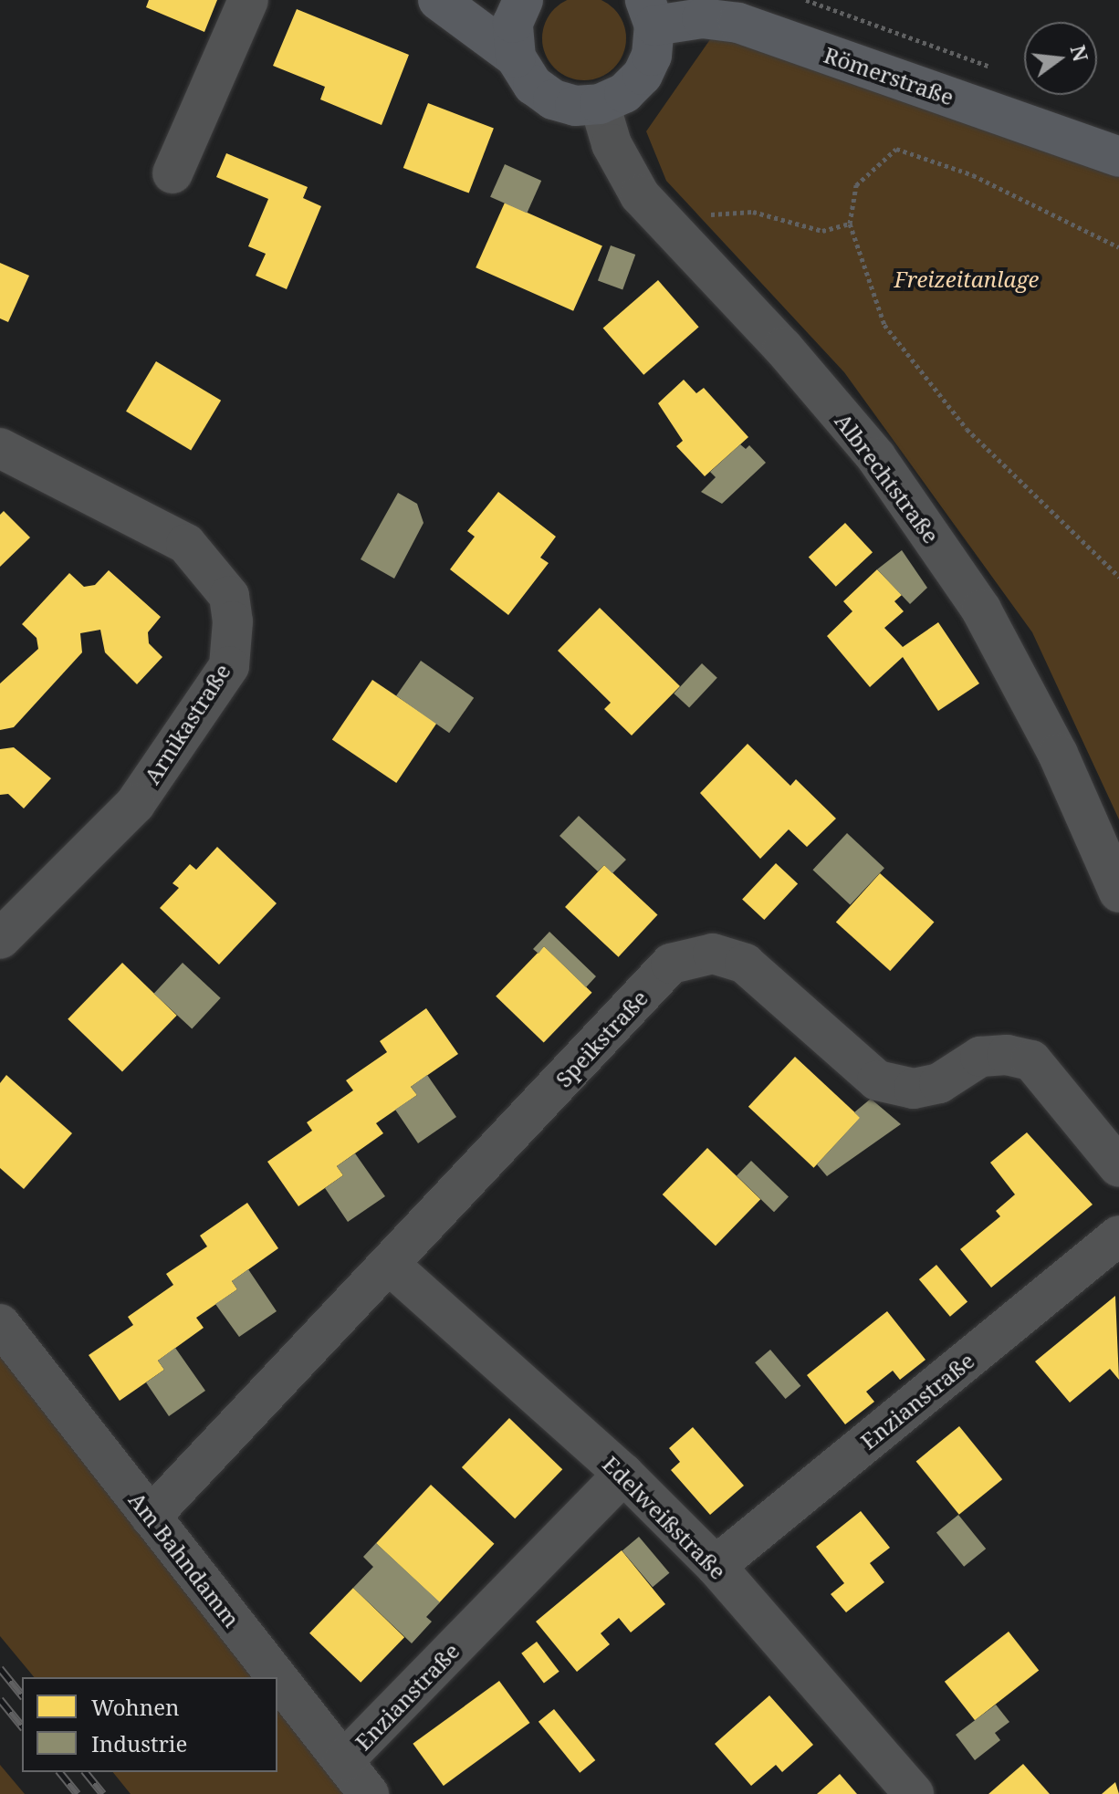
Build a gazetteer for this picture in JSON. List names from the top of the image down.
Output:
{
  "streets": {
    "main road": ["Römerstraße"],
    "street": [
      "Albrechtstraße",
      "Arnikastraße",
      "Speikstraße",
      "Enzianstraße",
      "Edelweißstraße",
      "Am Bahndamm"
    ]
  },
  "crossings": [
    ["Speikstraße", "Edelweißstraße"],
    ["Speikstraße", "Am Bahndamm"],
    ["Enzianstraße", "Edelweißstraße"],
    ["Enzianstraße", "Am Bahndamm"]
  ],
  "parks": ["Freizeitanlage"],
  "legend": ["Wohnen", "Industrie"],
  "north": "right"
}
